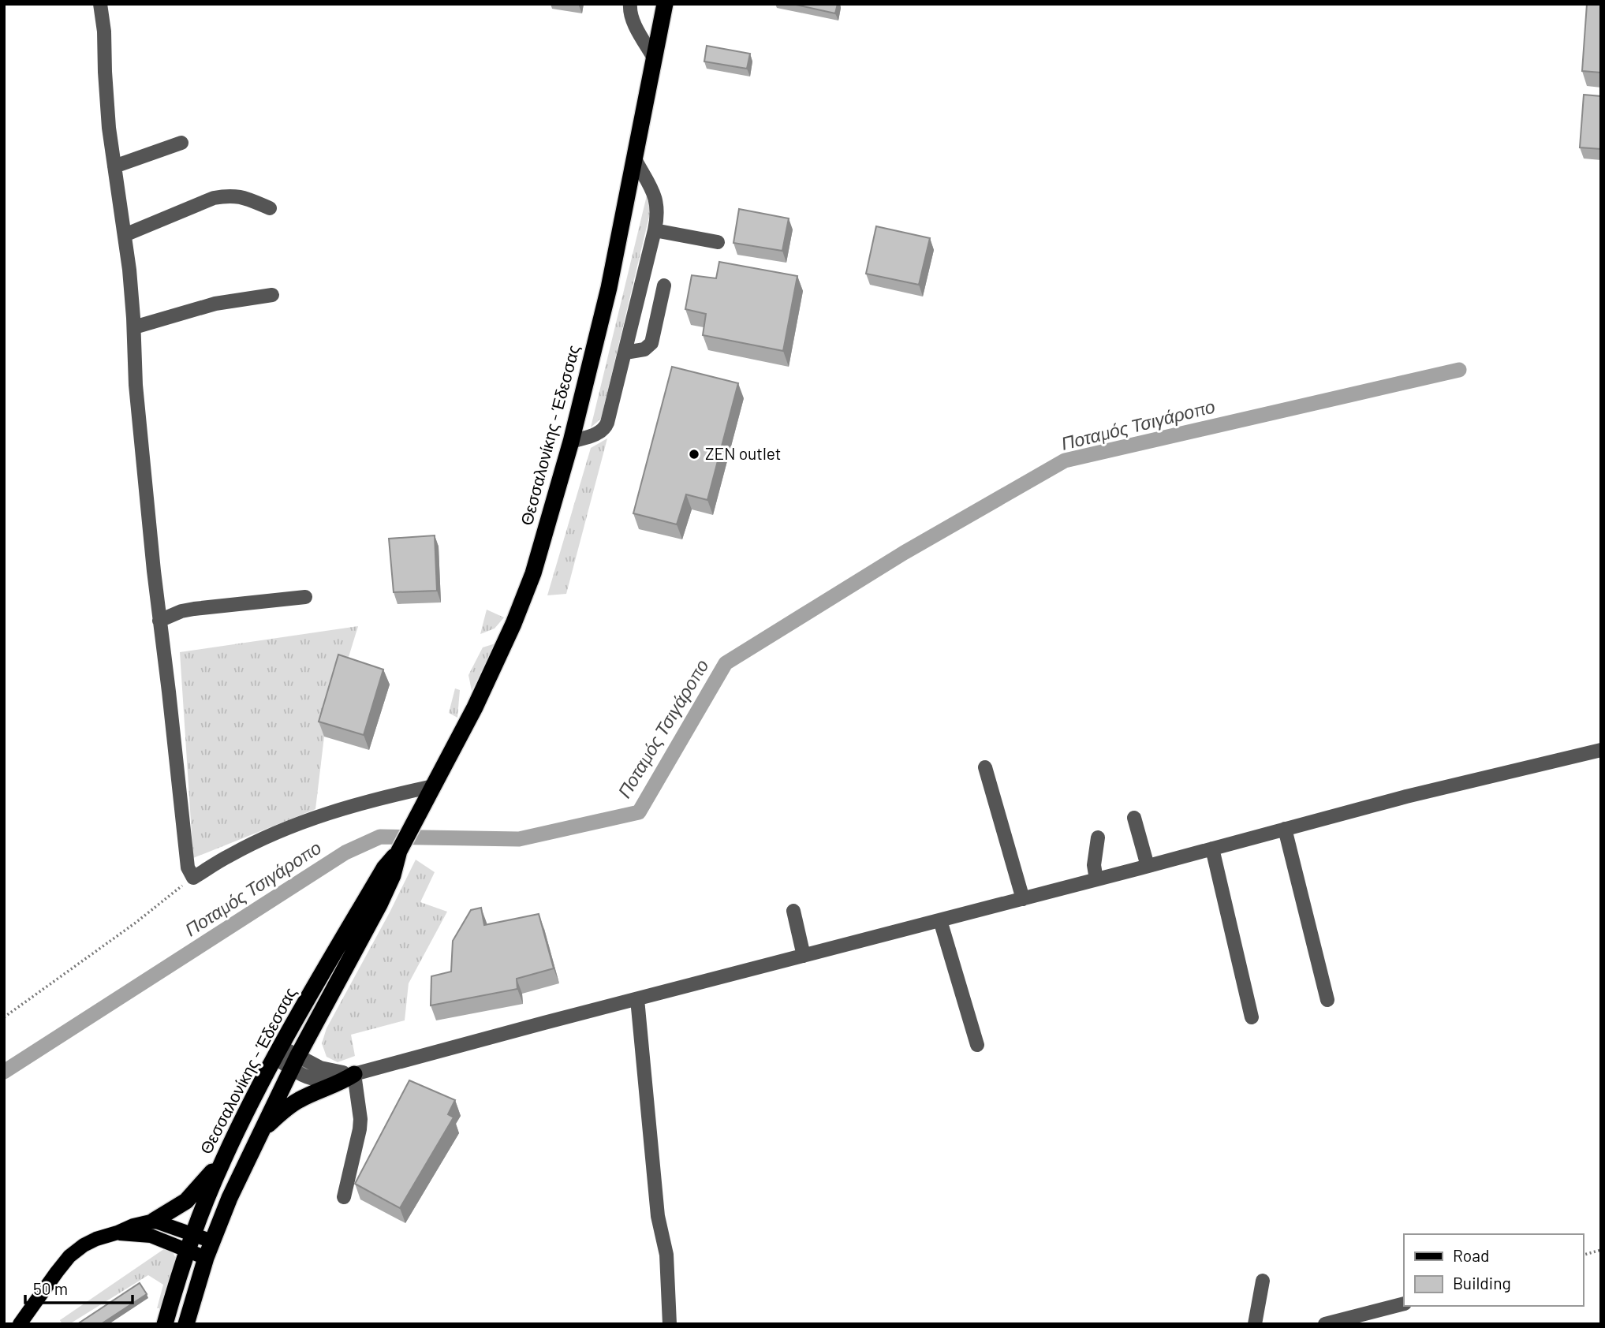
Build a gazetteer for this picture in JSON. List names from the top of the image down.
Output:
{
  "streets": {
    "highway": ["Θεσσαλονίκης - Έδεσσας"]
  },
  "water": ["Ποταμός Τσιγάροπο"],
  "places": ["ZEN outlet"],
  "legend": ["Road", "Building"],
  "scale_bar": "50 m"
}
